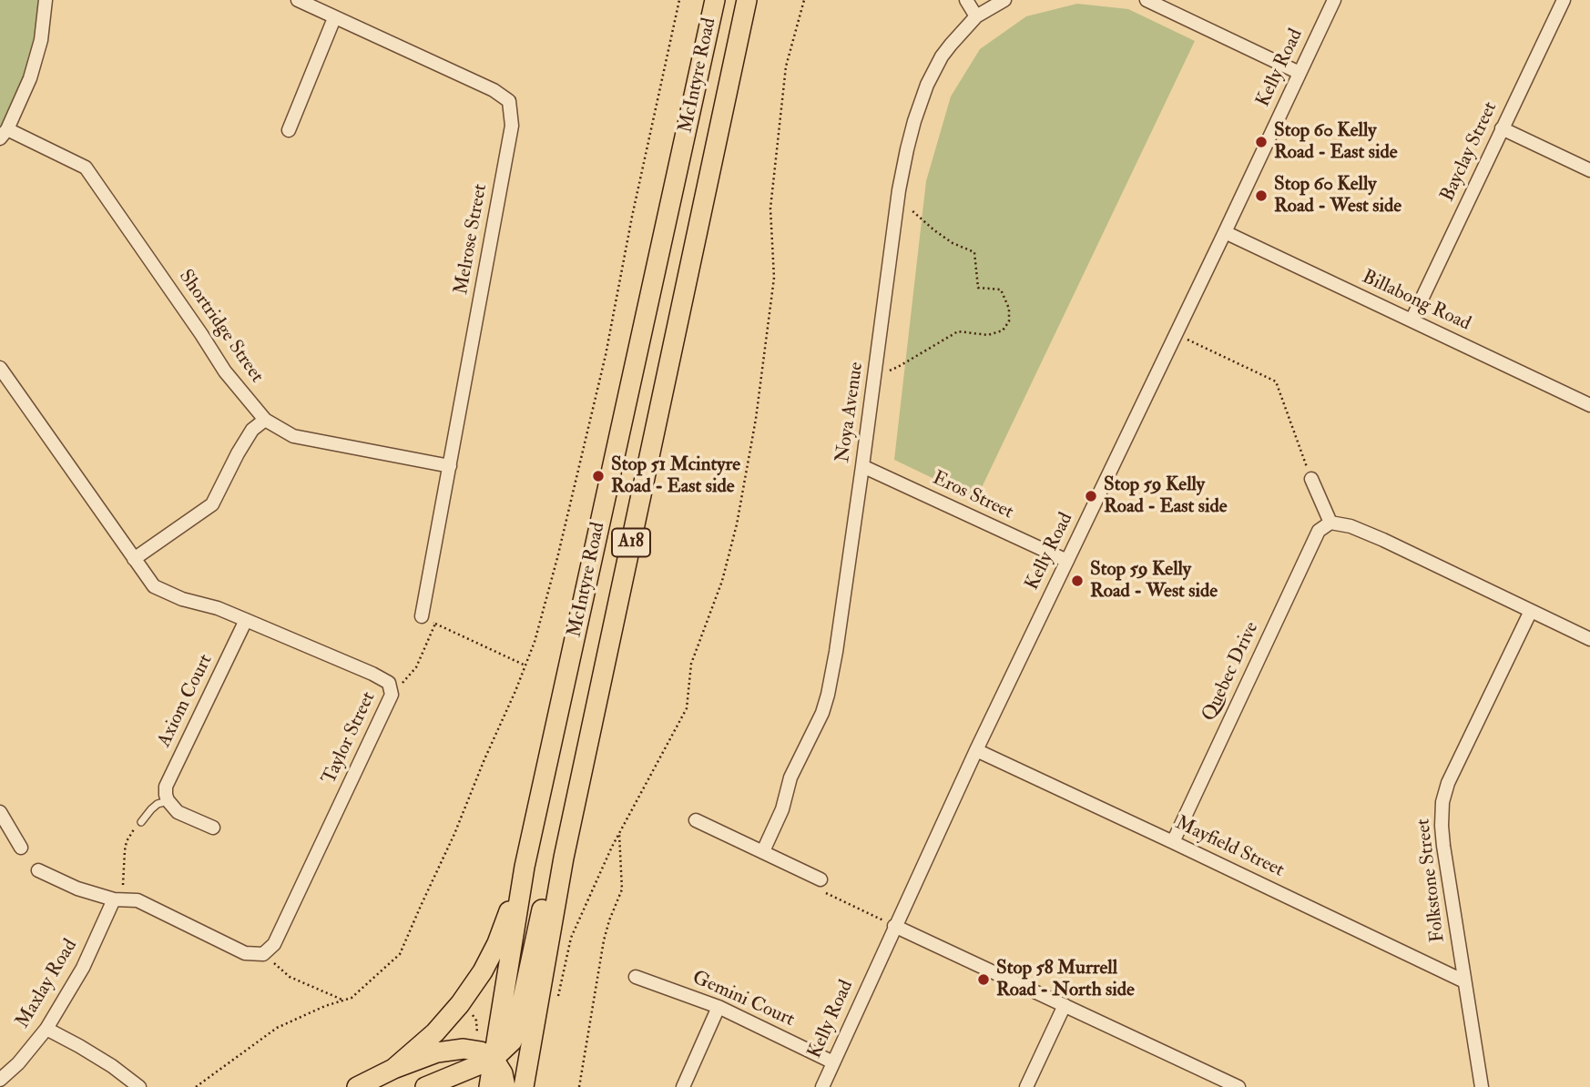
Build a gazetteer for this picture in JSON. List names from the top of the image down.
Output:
{
  "streets": {
    "main road": ["McIntyre Road", "A18"],
    "street": [
      "Kelly Road",
      "Bayclay Street",
      "Melrose Street",
      "Billabong Road",
      "Shortridge Street",
      "Noya Avenue",
      "Eros Street",
      "Quebec Drive",
      "Axiom Court",
      "Taylor Street",
      "Mayfield Street",
      "Folkstone Street",
      "Maxlay Road",
      "Gemini Court"
    ]
  },
  "crossings": [
    ["Kelly Road", "Billabong Road"],
    ["Kelly Road", "Eros Street"],
    ["Kelly Road", "Mayfield Street"],
    ["Kelly Road", "Gemini Court"],
    ["Bayclay Street", "Billabong Road"],
    ["Melrose Street", "Shortridge Street"],
    ["Noya Avenue", "Eros Street"],
    ["Quebec Drive", "Mayfield Street"],
    ["Axiom Court", "Taylor Street"],
    ["Mayfield Street", "Folkstone Street"]
  ],
  "places": [
    "Stop 60 Kelly Road - East side",
    "Stop 60 Kelly Road - West side",
    "Stop 51 Mcintyre Road - East side",
    "Stop 59 Kelly Road - East side",
    "Stop 59 Kelly Road - West side",
    "Stop 58 Murrell Road - North side"
  ]
}
